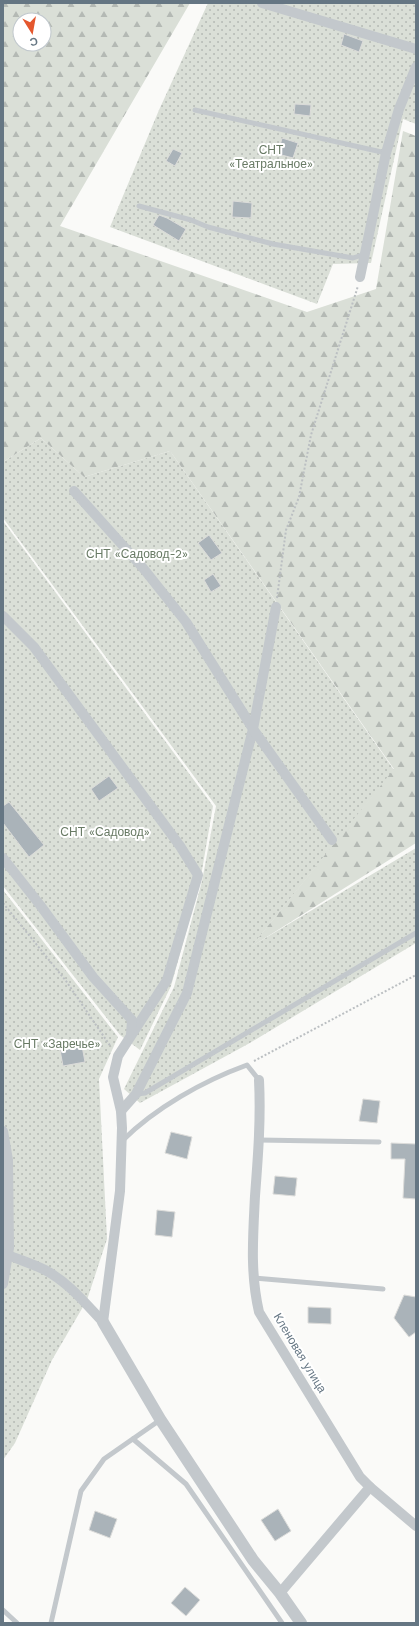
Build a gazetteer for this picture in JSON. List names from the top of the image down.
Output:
{
  "streets": {
    "street": ["Кленовая улица"]
  },
  "parks": [
    "СНТ «Театральное»",
    "СНТ «Садовод-2»",
    "СНТ «Садовод»",
    "СНТ «Заречье»"
  ],
  "north": "bottom"
}
